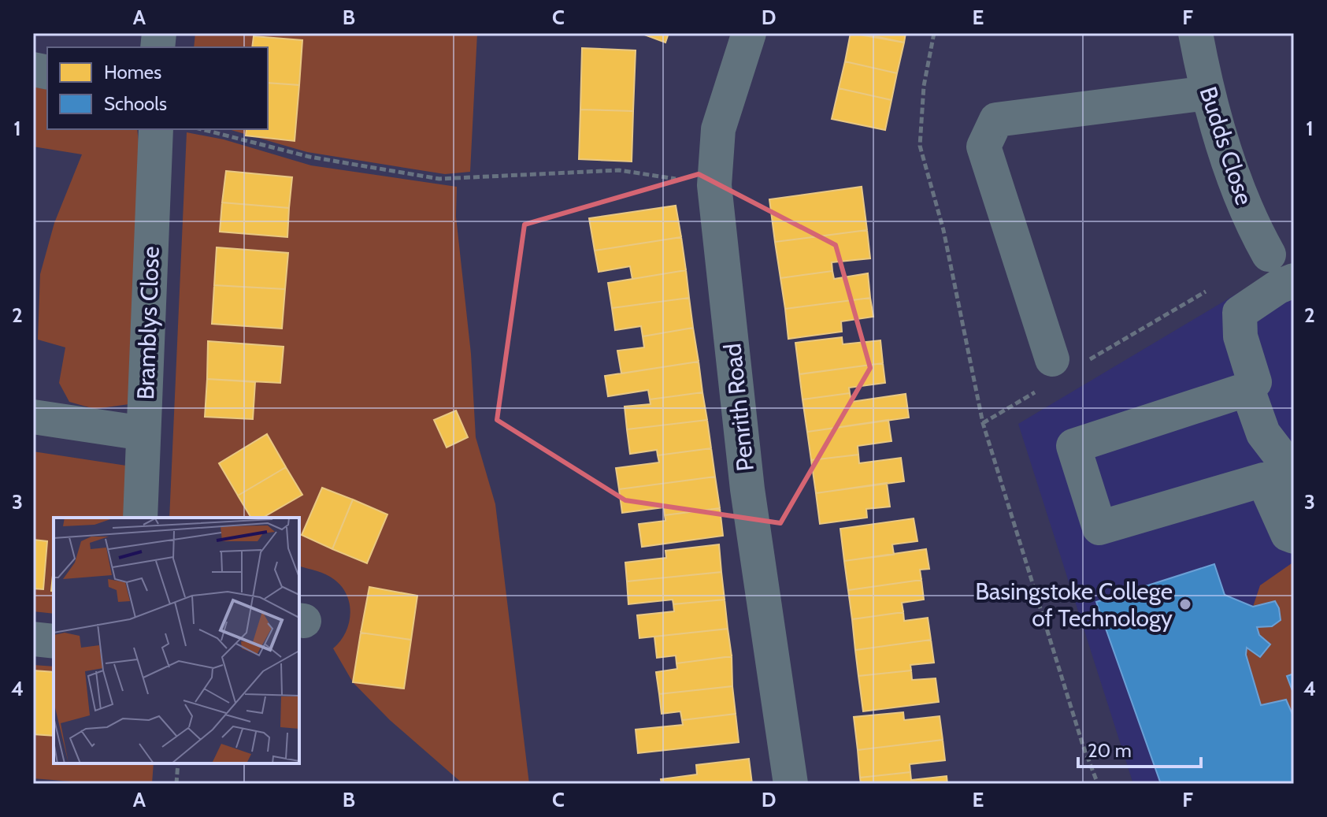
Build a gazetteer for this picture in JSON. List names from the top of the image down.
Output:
{
  "streets": {
    "street": ["Budds Close", "Bramblys Close", "Penrith Road"]
  },
  "places": ["Basingstoke College of Technology"],
  "legend": ["Homes", "Schools"],
  "scale_bar": "20 m",
  "grid": {
    "columns": [
      "A",
      "B",
      "C",
      "D",
      "E",
      "F"
    ],
    "rows": [
      "1",
      "2",
      "3",
      "4"
    ]
  }
}
